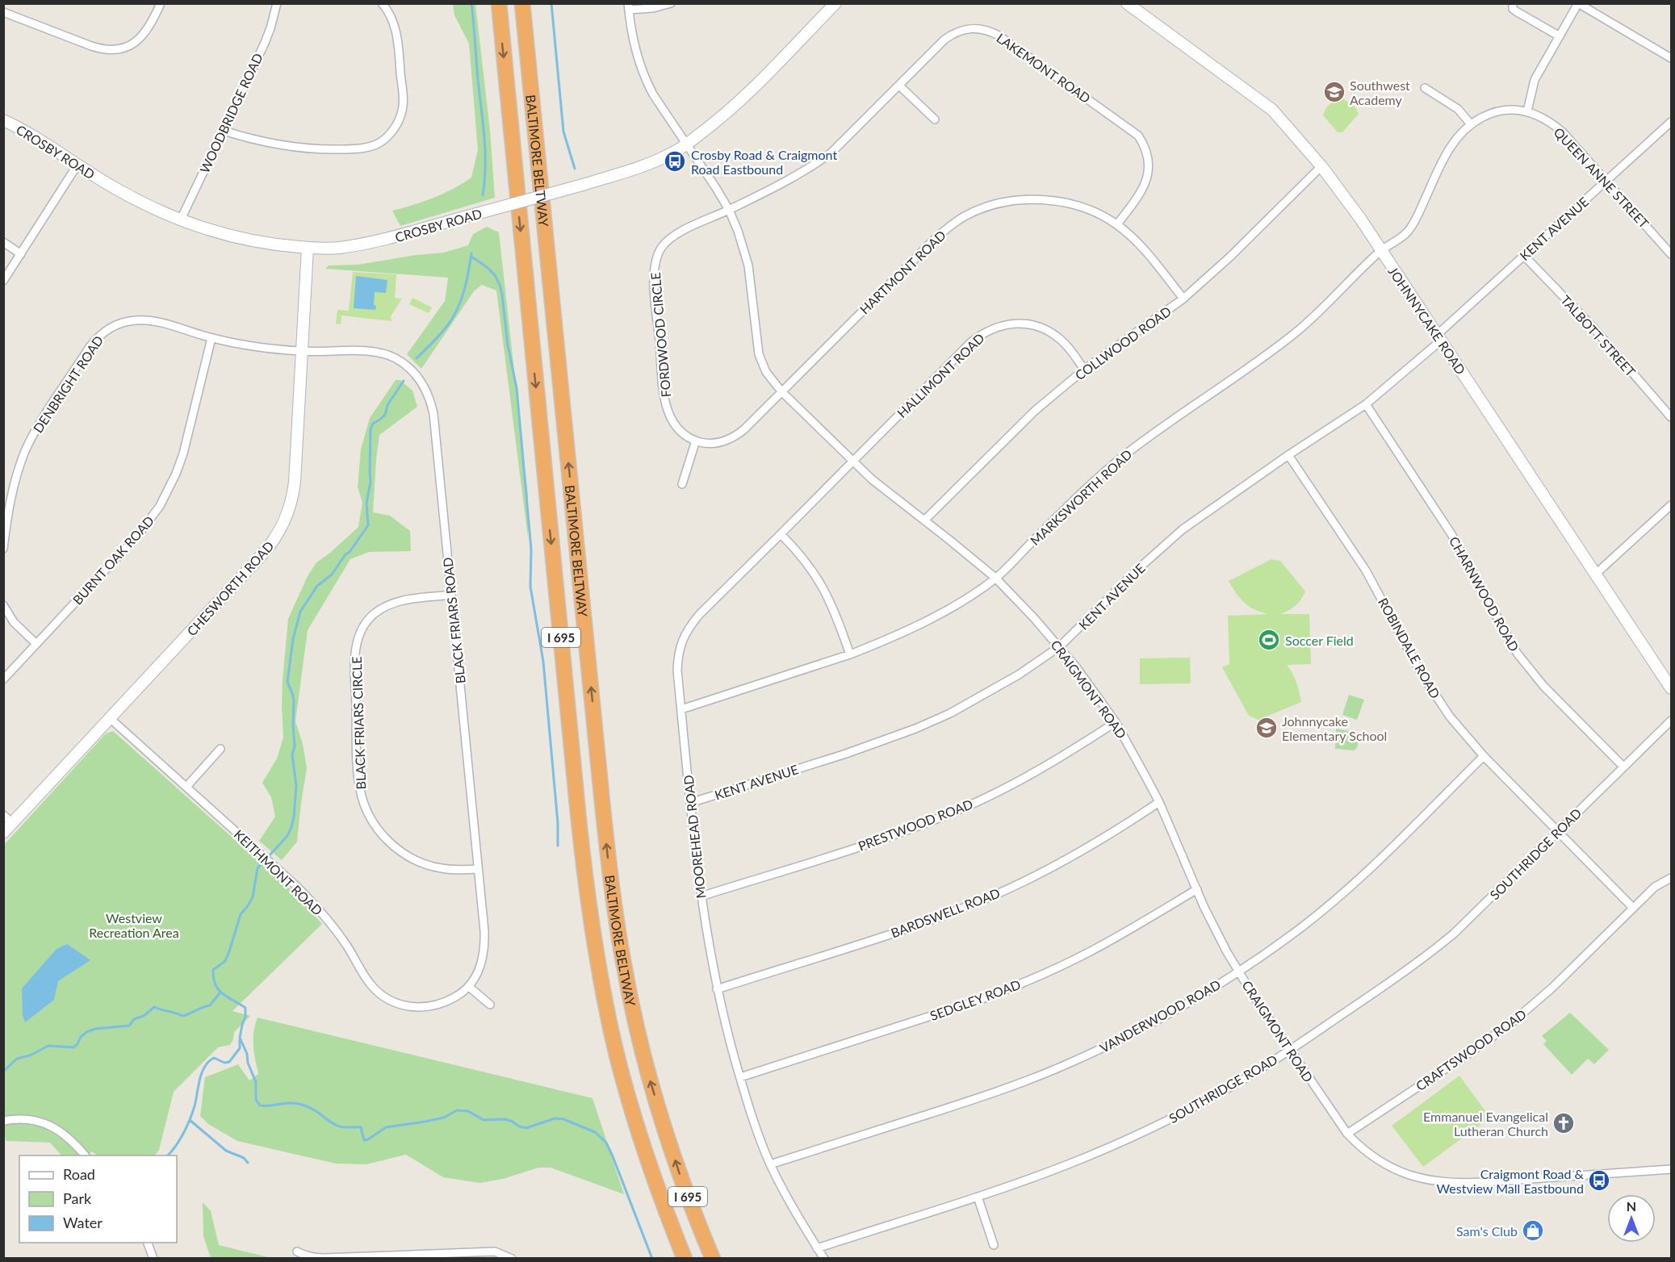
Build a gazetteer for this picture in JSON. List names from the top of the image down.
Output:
{
  "streets": {
    "highway": ["BALTIMORE BELTWAY", "I 695"],
    "main road": ["CROSBY ROAD", "JOHNNYCAKE ROAD", "CHESWORTH ROAD"],
    "street": [
      "LAKEMONT ROAD",
      "WOODBRIDGE ROAD",
      "QUEEN ANNE STREET",
      "KENT AVENUE",
      "HARTMONT ROAD",
      "FORDWOOD CIRCLE",
      "TALBOTT STREET",
      "COLLWOOD ROAD",
      "HALLIMONT ROAD",
      "DENBRIGHT ROAD",
      "MARKSWORTH ROAD",
      "BURNT OAK ROAD",
      "CHARNWOOD ROAD",
      "BLACK FRIARS ROAD",
      "ROBINDALE ROAD",
      "CRAIGMONT ROAD",
      "BLACK FRIARS CIRCLE",
      "PRESTWOOD ROAD",
      "MOOREHEAD ROAD",
      "SOUTHRIDGE ROAD",
      "KEITHMONT ROAD",
      "BARDSWELL ROAD",
      "SEDGLEY ROAD",
      "VANDERWOOD ROAD",
      "CRAFTSWOOD ROAD"
    ]
  },
  "crossings": [
    ["LAKEMONT ROAD", "HARTMONT ROAD"],
    ["LAKEMONT ROAD", "FORDWOOD CIRCLE"],
    ["LAKEMONT ROAD", "CRAIGMONT ROAD"],
    ["WOODBRIDGE ROAD", "CROSBY ROAD"],
    ["CROSBY ROAD", "CHESWORTH ROAD"],
    ["CROSBY ROAD", "CRAIGMONT ROAD"],
    ["QUEEN ANNE STREET", "KENT AVENUE"],
    ["QUEEN ANNE STREET", "MARKSWORTH ROAD"],
    ["KENT AVENUE", "JOHNNYCAKE ROAD"],
    ["KENT AVENUE", "TALBOTT STREET"],
    ["KENT AVENUE", "CHARNWOOD ROAD"],
    ["KENT AVENUE", "ROBINDALE ROAD"],
    ["KENT AVENUE", "CRAIGMONT ROAD"],
    ["KENT AVENUE", "MOOREHEAD ROAD"],
    ["HARTMONT ROAD", "COLLWOOD ROAD"],
    ["HARTMONT ROAD", "CRAIGMONT ROAD"],
    ["JOHNNYCAKE ROAD", "COLLWOOD ROAD"],
    ["JOHNNYCAKE ROAD", "MARKSWORTH ROAD"],
    ["FORDWOOD CIRCLE", "CRAIGMONT ROAD"],
    ["COLLWOOD ROAD", "HALLIMONT ROAD"],
    ["COLLWOOD ROAD", "CRAIGMONT ROAD"],
    ["HALLIMONT ROAD", "CRAIGMONT ROAD"],
    ["HALLIMONT ROAD", "MOOREHEAD ROAD"],
    ["DENBRIGHT ROAD", "BURNT OAK ROAD"],
    ["DENBRIGHT ROAD", "CHESWORTH ROAD"],
    ["DENBRIGHT ROAD", "BLACK FRIARS ROAD"],
    ["MARKSWORTH ROAD", "CRAIGMONT ROAD"],
    ["MARKSWORTH ROAD", "MOOREHEAD ROAD"],
    ["CHESWORTH ROAD", "BLACK FRIARS ROAD"],
    ["CHESWORTH ROAD", "KEITHMONT ROAD"],
    ["CHARNWOOD ROAD", "SOUTHRIDGE ROAD"],
    ["BLACK FRIARS ROAD", "BLACK FRIARS CIRCLE"],
    ["BLACK FRIARS ROAD", "KEITHMONT ROAD"],
    ["ROBINDALE ROAD", "SOUTHRIDGE ROAD"],
    ["ROBINDALE ROAD", "VANDERWOOD ROAD"],
    ["ROBINDALE ROAD", "CRAFTSWOOD ROAD"],
    ["CRAIGMONT ROAD", "PRESTWOOD ROAD"],
    ["CRAIGMONT ROAD", "MOOREHEAD ROAD"],
    ["CRAIGMONT ROAD", "SOUTHRIDGE ROAD"],
    ["CRAIGMONT ROAD", "BARDSWELL ROAD"],
    ["CRAIGMONT ROAD", "SEDGLEY ROAD"],
    ["CRAIGMONT ROAD", "VANDERWOOD ROAD"],
    ["CRAIGMONT ROAD", "CRAFTSWOOD ROAD"],
    ["PRESTWOOD ROAD", "MOOREHEAD ROAD"],
    ["MOOREHEAD ROAD", "SOUTHRIDGE ROAD"],
    ["MOOREHEAD ROAD", "BARDSWELL ROAD"],
    ["MOOREHEAD ROAD", "SEDGLEY ROAD"],
    ["MOOREHEAD ROAD", "VANDERWOOD ROAD"]
  ],
  "parks": ["Westview Recreation Area"],
  "places": {
    "school or university": ["Southwest Academy", "Johnnycake Elementary School"],
    "bus stop": ["Crosby Road & Craigmont Road Eastbound", "Craigmont Road & Westview Mall Eastbound"],
    "sports": ["Soccer Field"],
    "church": ["Emmanuel Evangelical Lutheran Church"],
    "shop": ["Sam's Club"]
  },
  "legend": ["Road", "Park", "Water"],
  "north": "top"
}
